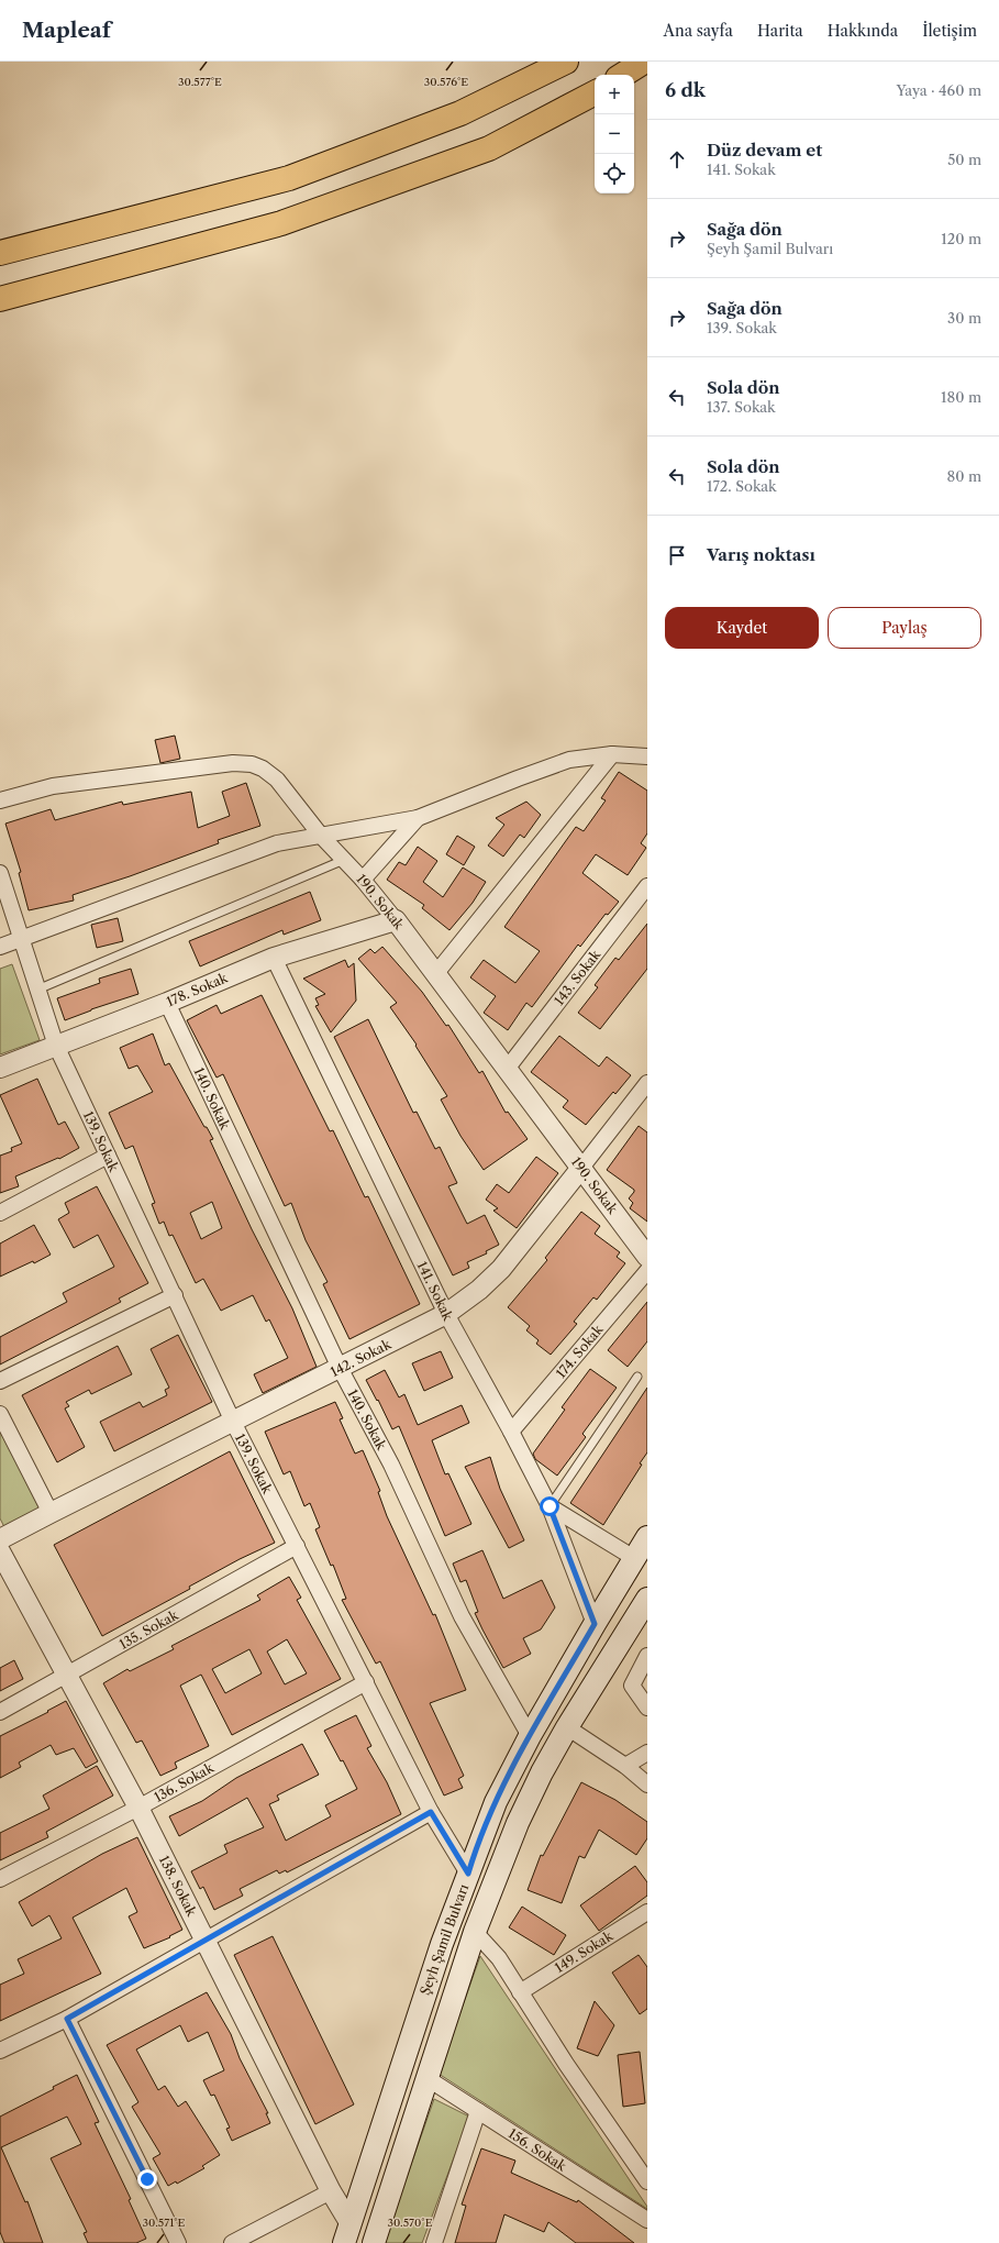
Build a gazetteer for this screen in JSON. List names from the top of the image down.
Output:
{
  "streets": {
    "main road": ["Şeyh Şamil Bulvarı"],
    "street": [
      "190. Sokak",
      "143. Sokak",
      "178. Sokak",
      "140. Sokak",
      "139. Sokak",
      "141. Sokak",
      "174. Sokak",
      "142. Sokak",
      "135. Sokak",
      "136. Sokak",
      "138. Sokak",
      "149. Sokak",
      "156. Sokak"
    ]
  },
  "crossings": [
    ["190. Sokak", "143. Sokak"],
    ["190. Sokak", "178. Sokak"],
    ["190. Sokak", "142. Sokak"],
    ["178. Sokak", "140. Sokak"],
    ["178. Sokak", "139. Sokak"],
    ["178. Sokak", "141. Sokak"],
    ["140. Sokak", "142. Sokak"],
    ["140. Sokak", "Şeyh Şamil Bulvarı"],
    ["139. Sokak", "142. Sokak"],
    ["139. Sokak", "135. Sokak"],
    ["139. Sokak", "136. Sokak"],
    ["139. Sokak", "Şeyh Şamil Bulvarı"],
    ["141. Sokak", "174. Sokak"],
    ["141. Sokak", "142. Sokak"],
    ["141. Sokak", "Şeyh Şamil Bulvarı"],
    ["135. Sokak", "138. Sokak"],
    ["136. Sokak", "138. Sokak"],
    ["138. Sokak", "Şeyh Şamil Bulvarı"],
    ["Şeyh Şamil Bulvarı", "156. Sokak"]
  ],
  "page": {
    "header": "Mapleaf",
    "nav": [
      "Ana sayfa",
      "Harita",
      "Hakkında",
      "İletişim"
    ],
    "heading": ["6 dk", "Yaya · 460 m"],
    "map_buttons": ["+", "−"],
    "list": [
      ["Düz devam et", "141. Sokak", "50 m"],
      ["Sağa dön", "Şeyh Şamil Bulvarı", "120 m"],
      ["Sağa dön", "139. Sokak", "30 m"],
      ["Sola dön", "137. Sokak", "180 m"],
      ["Sola dön", "172. Sokak", "80 m"],
      "Varış noktası"
    ],
    "buttons": ["Kaydet", "Paylaş"]
  },
  "coordinates": [
    "30.577°E",
    "30.576°E",
    "30.571°E",
    "30.570°E"
  ]
}
